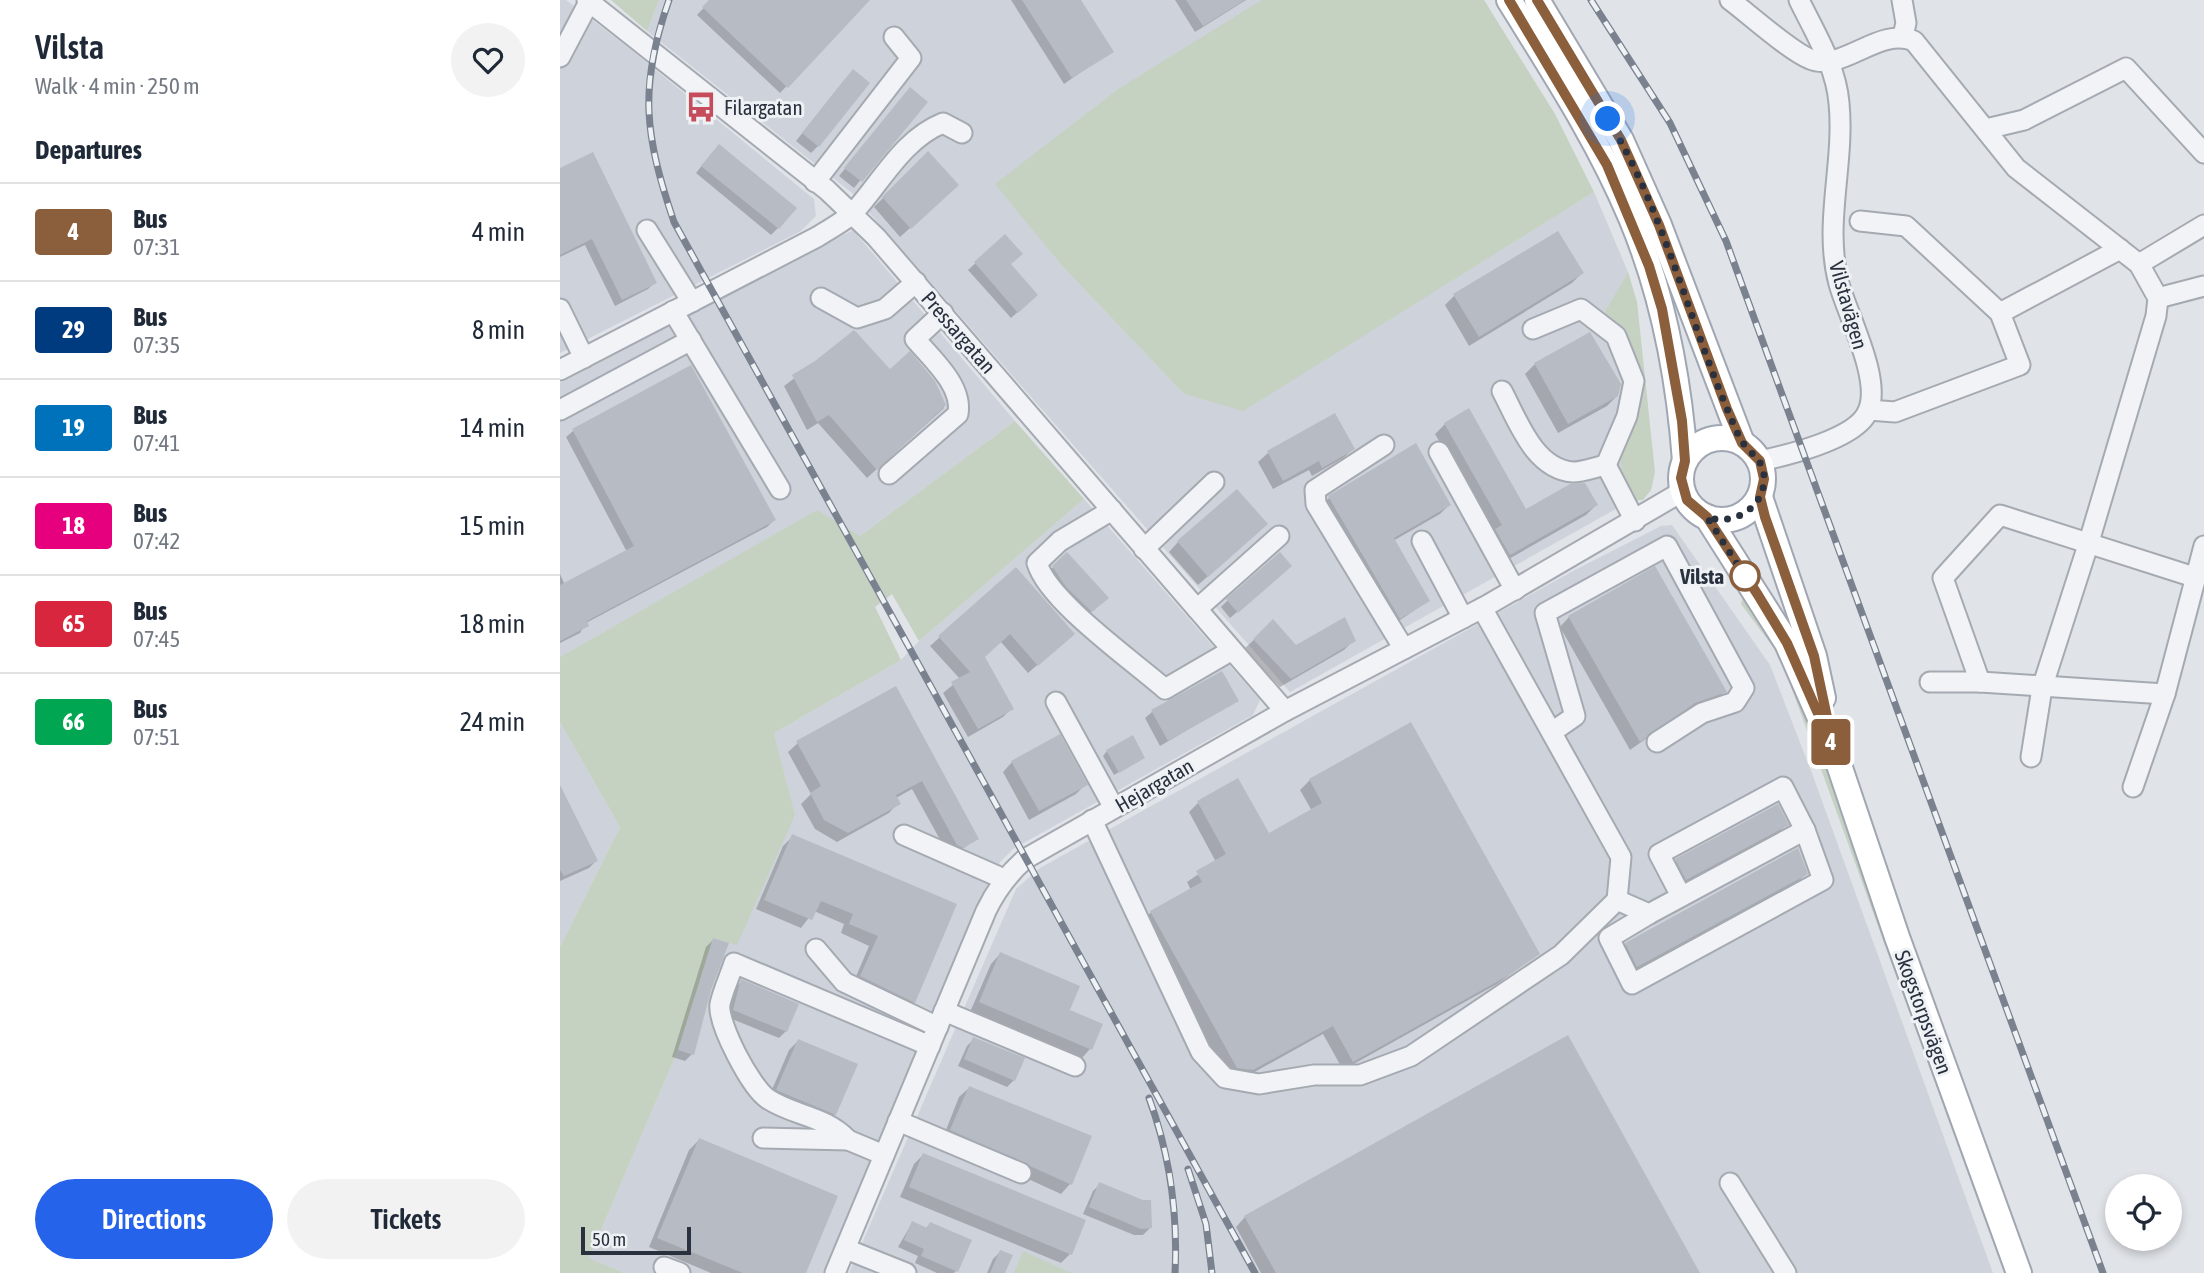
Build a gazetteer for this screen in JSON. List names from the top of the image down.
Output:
{
  "streets": {
    "main road": ["Skogstorpsvägen"],
    "street": ["Vilstavägen", "Pressargatan", "Hejargatan"]
  },
  "crossings": [
    ["Pressargatan", "Hejargatan"],
    ["Hejargatan", "Skogstorpsvägen"]
  ],
  "places": {
    "bus stop": ["Filargatan"],
    "other": ["Vilsta"]
  },
  "lines": ["bus line 4"],
  "scale_bar": "50 m",
  "page": {
    "heading": [
      ["Vilsta", "Walk · 4 min · 250 m"],
      "Departures"
    ],
    "on_map": "4",
    "list": [
      {
        "mark": "4",
        "name": "Bus",
        "note": "07:31",
        "value": "4 min"
      },
      {
        "mark": "29",
        "name": "Bus",
        "note": "07:35",
        "value": "8 min"
      },
      {
        "mark": "19",
        "name": "Bus",
        "note": "07:41",
        "value": "14 min"
      },
      {
        "mark": "18",
        "name": "Bus",
        "note": "07:42",
        "value": "15 min"
      },
      {
        "mark": "65",
        "name": "Bus",
        "note": "07:45",
        "value": "18 min"
      },
      {
        "mark": "66",
        "name": "Bus",
        "note": "07:51",
        "value": "24 min"
      }
    ],
    "buttons": ["Directions", "Tickets"],
    "scale": "50 m"
  }
}
